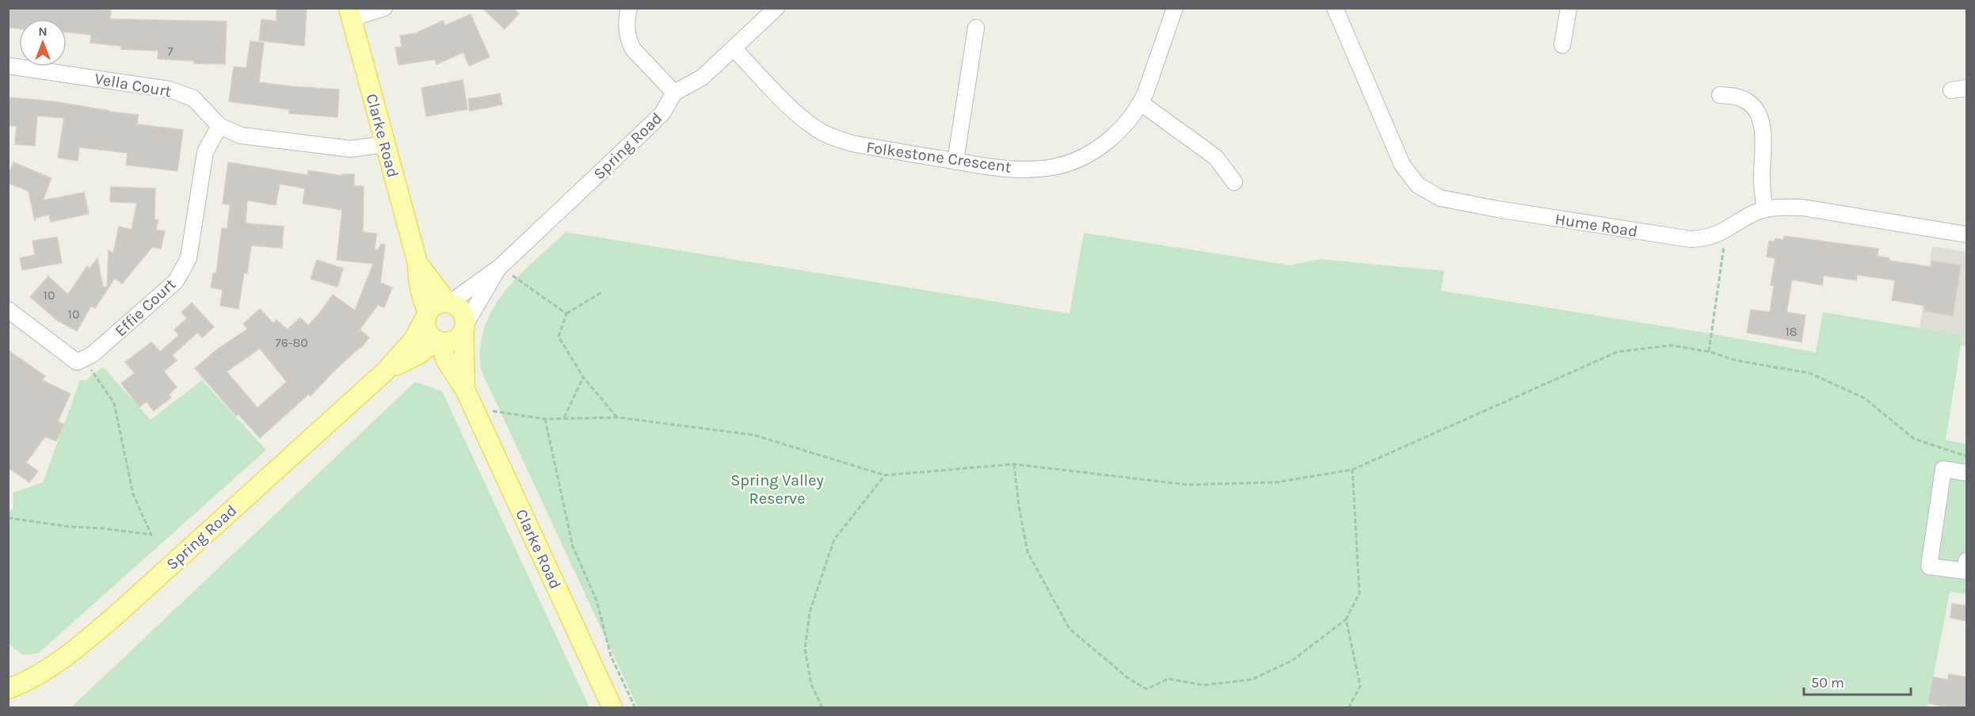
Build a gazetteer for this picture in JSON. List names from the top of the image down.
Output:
{
  "streets": {
    "main road": ["Clarke Road", "Spring Road"],
    "street": [
      "Vella Court",
      "Folkestone Crescent",
      "Hume Road",
      "Effie Court"
    ]
  },
  "crossings": [
    ["Vella Court", "Clarke Road"],
    ["Vella Court", "Effie Court"],
    ["Clarke Road", "Spring Road"]
  ],
  "parks": ["Spring Valley Reserve"],
  "house_numbers": [
    "7",
    "10",
    "10",
    "18",
    "76-80"
  ],
  "scale_bar": "50 m",
  "north": "top"
}
